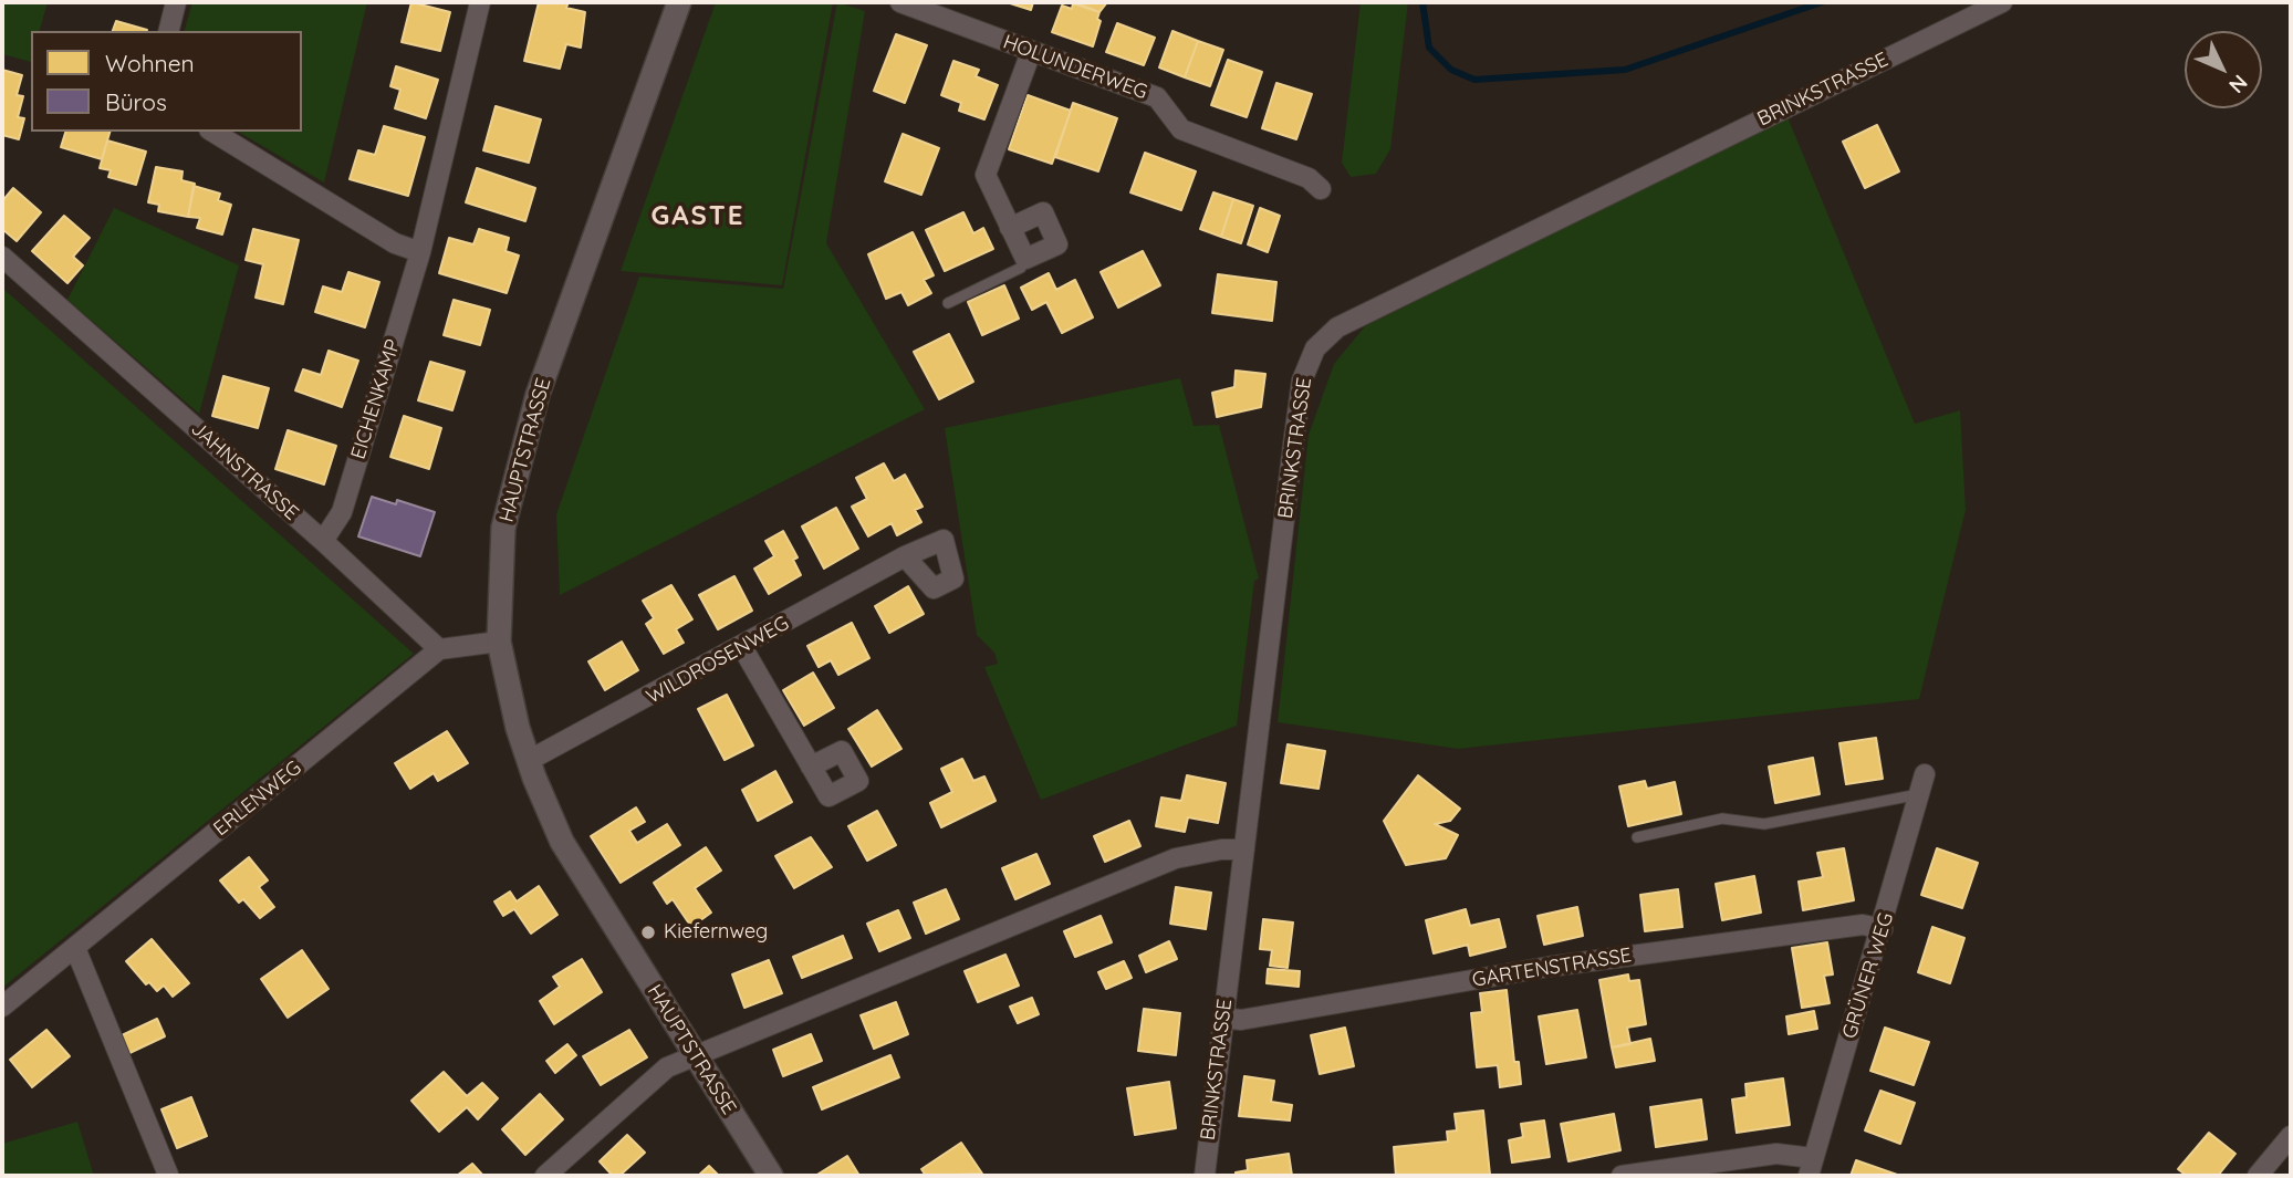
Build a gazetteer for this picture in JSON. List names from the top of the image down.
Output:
{
  "streets": {
    "street": [
      "HOLUNDERWEG",
      "BRINKSTRASSE",
      "EICHENKAMP",
      "HAUPTSTRASSE",
      "JAHNSTRASSE",
      "WILDROSENWEG",
      "ERLENWEG",
      "GARTENSTRASSE",
      "GRÜNER WEG"
    ]
  },
  "crossings": [
    ["BRINKSTRASSE", "GARTENSTRASSE"],
    ["EICHENKAMP", "JAHNSTRASSE"],
    ["HAUPTSTRASSE", "WILDROSENWEG"],
    ["JAHNSTRASSE", "ERLENWEG"],
    ["GARTENSTRASSE", "GRÜNER WEG"]
  ],
  "districts": ["GASTE"],
  "places": ["Kiefernweg"],
  "legend": ["Wohnen", "Büros"],
  "north": "bottom right"
}
